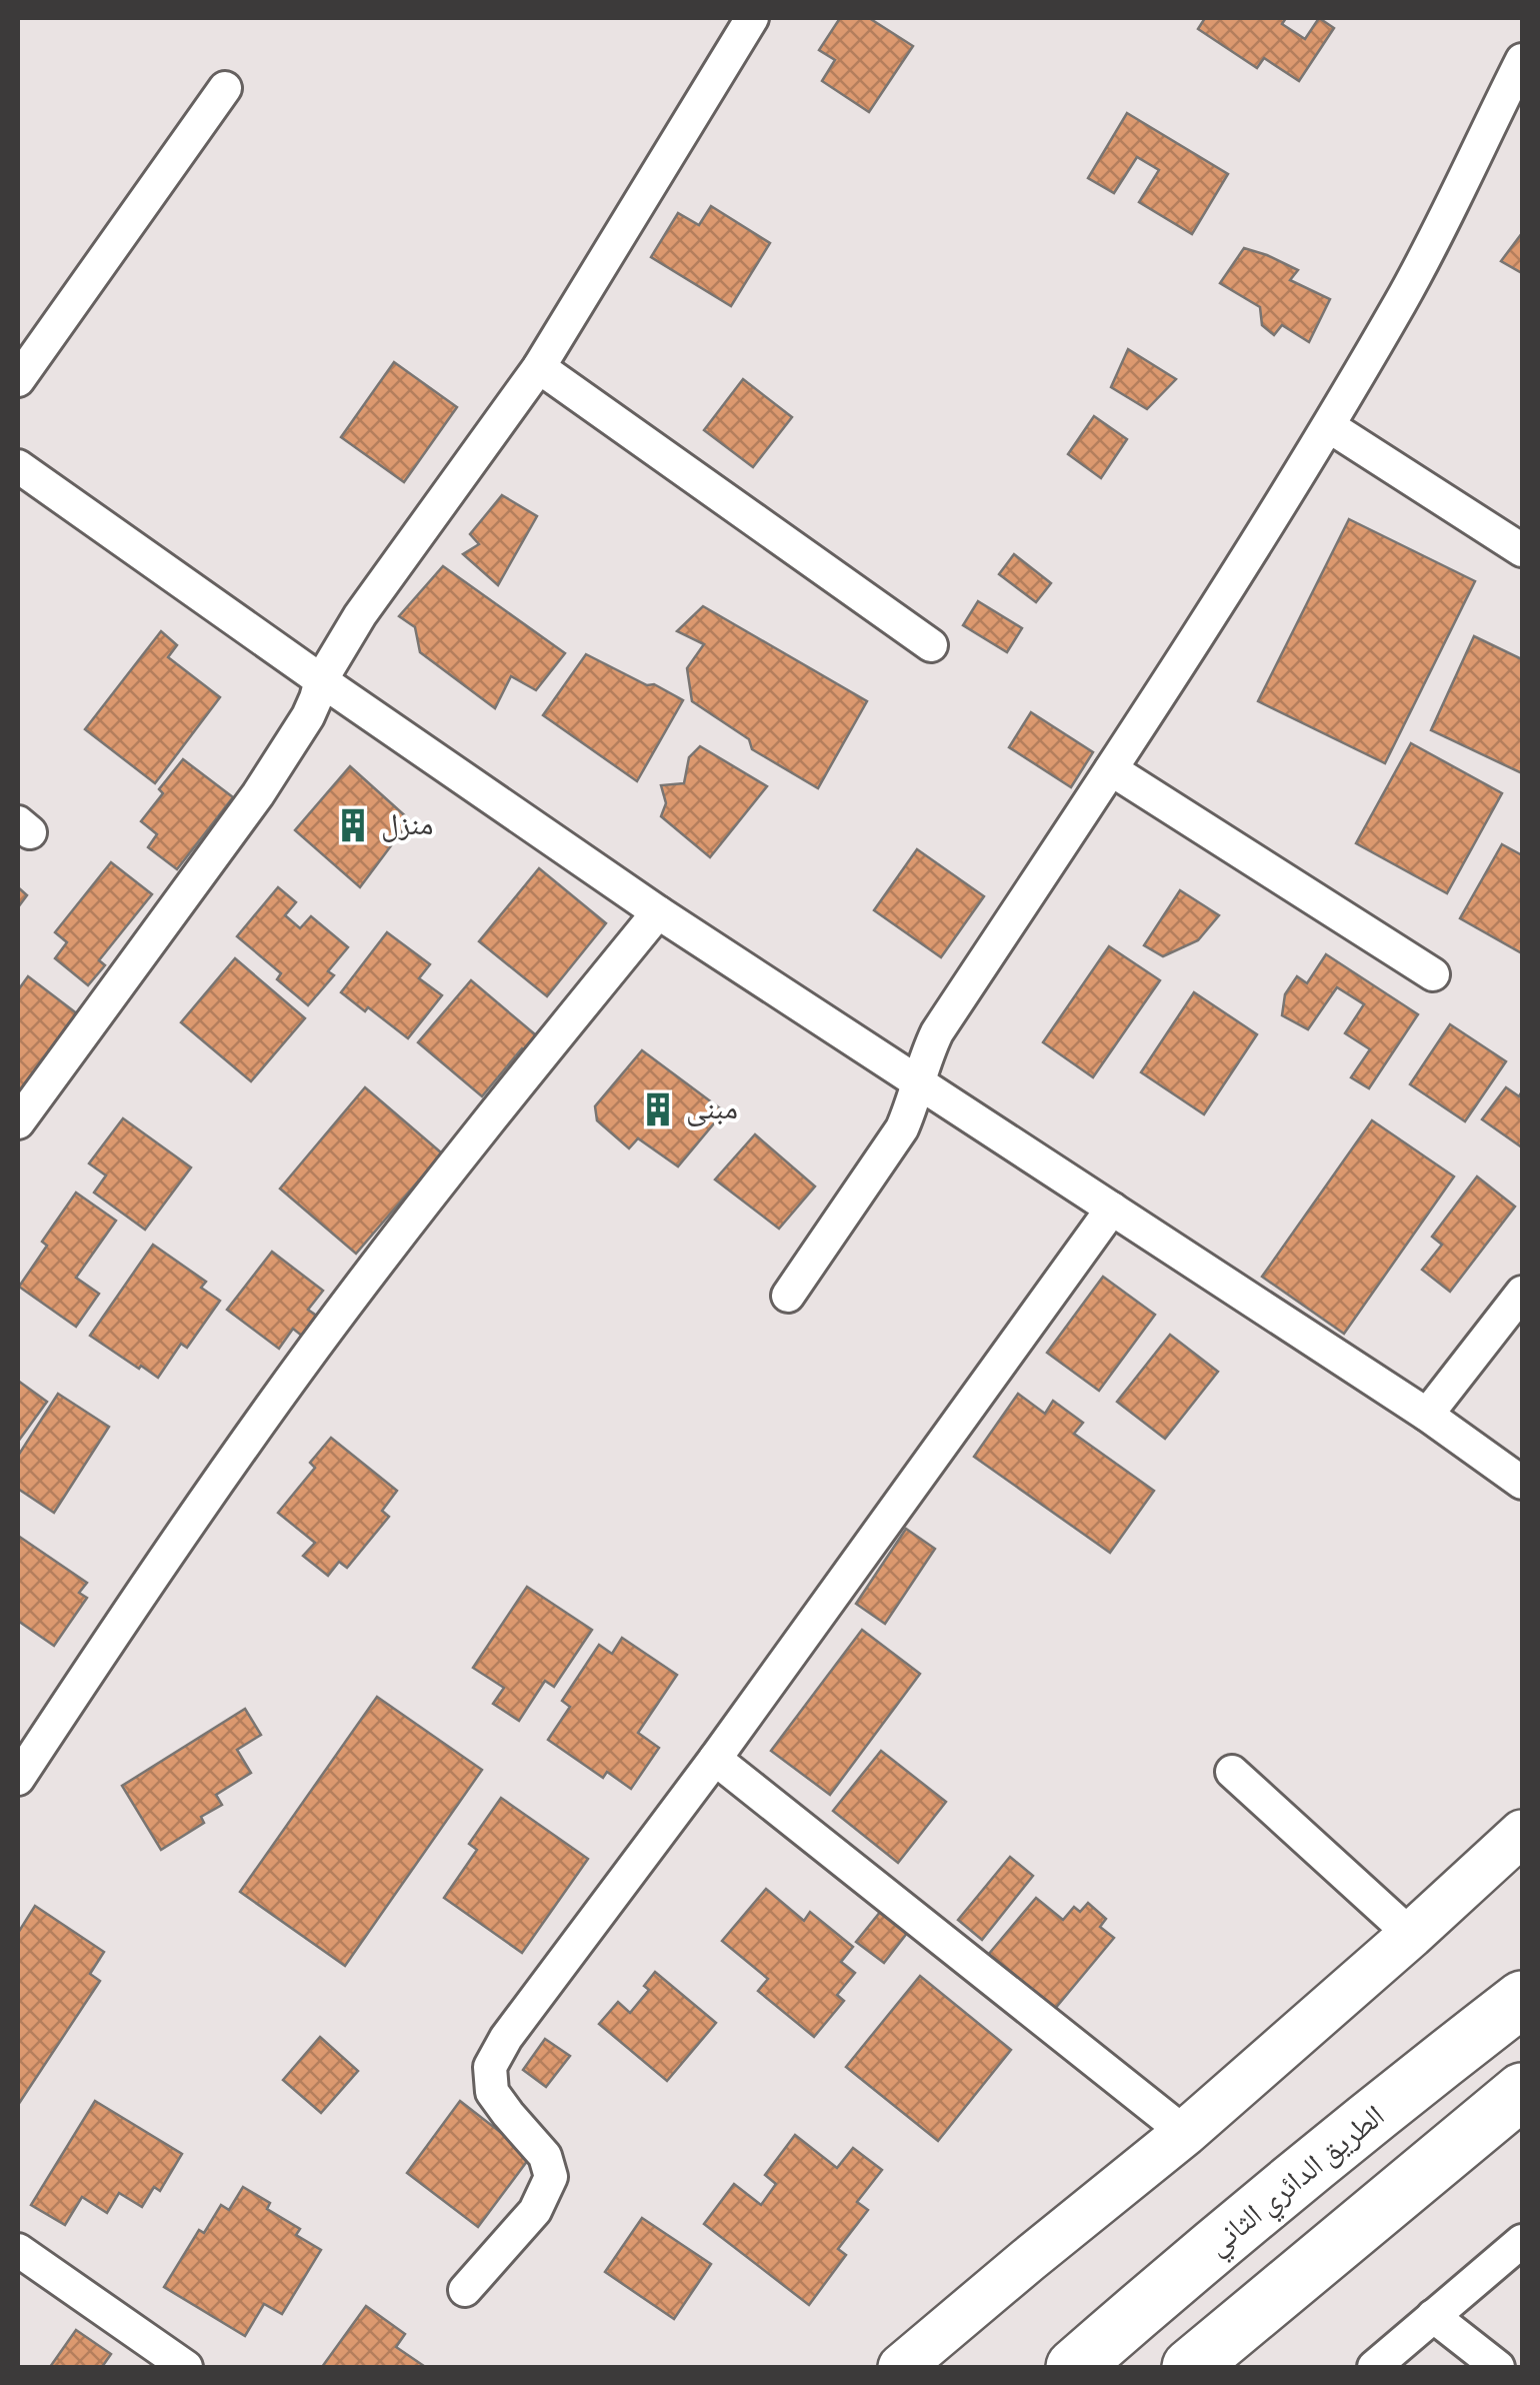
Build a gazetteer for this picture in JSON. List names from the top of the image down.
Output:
{
  "streets": {
    "highway": ["الطريق الدائري الثاني"]
  },
  "places": {
    "building": ["منزل", "مبنى"]
  }
}
